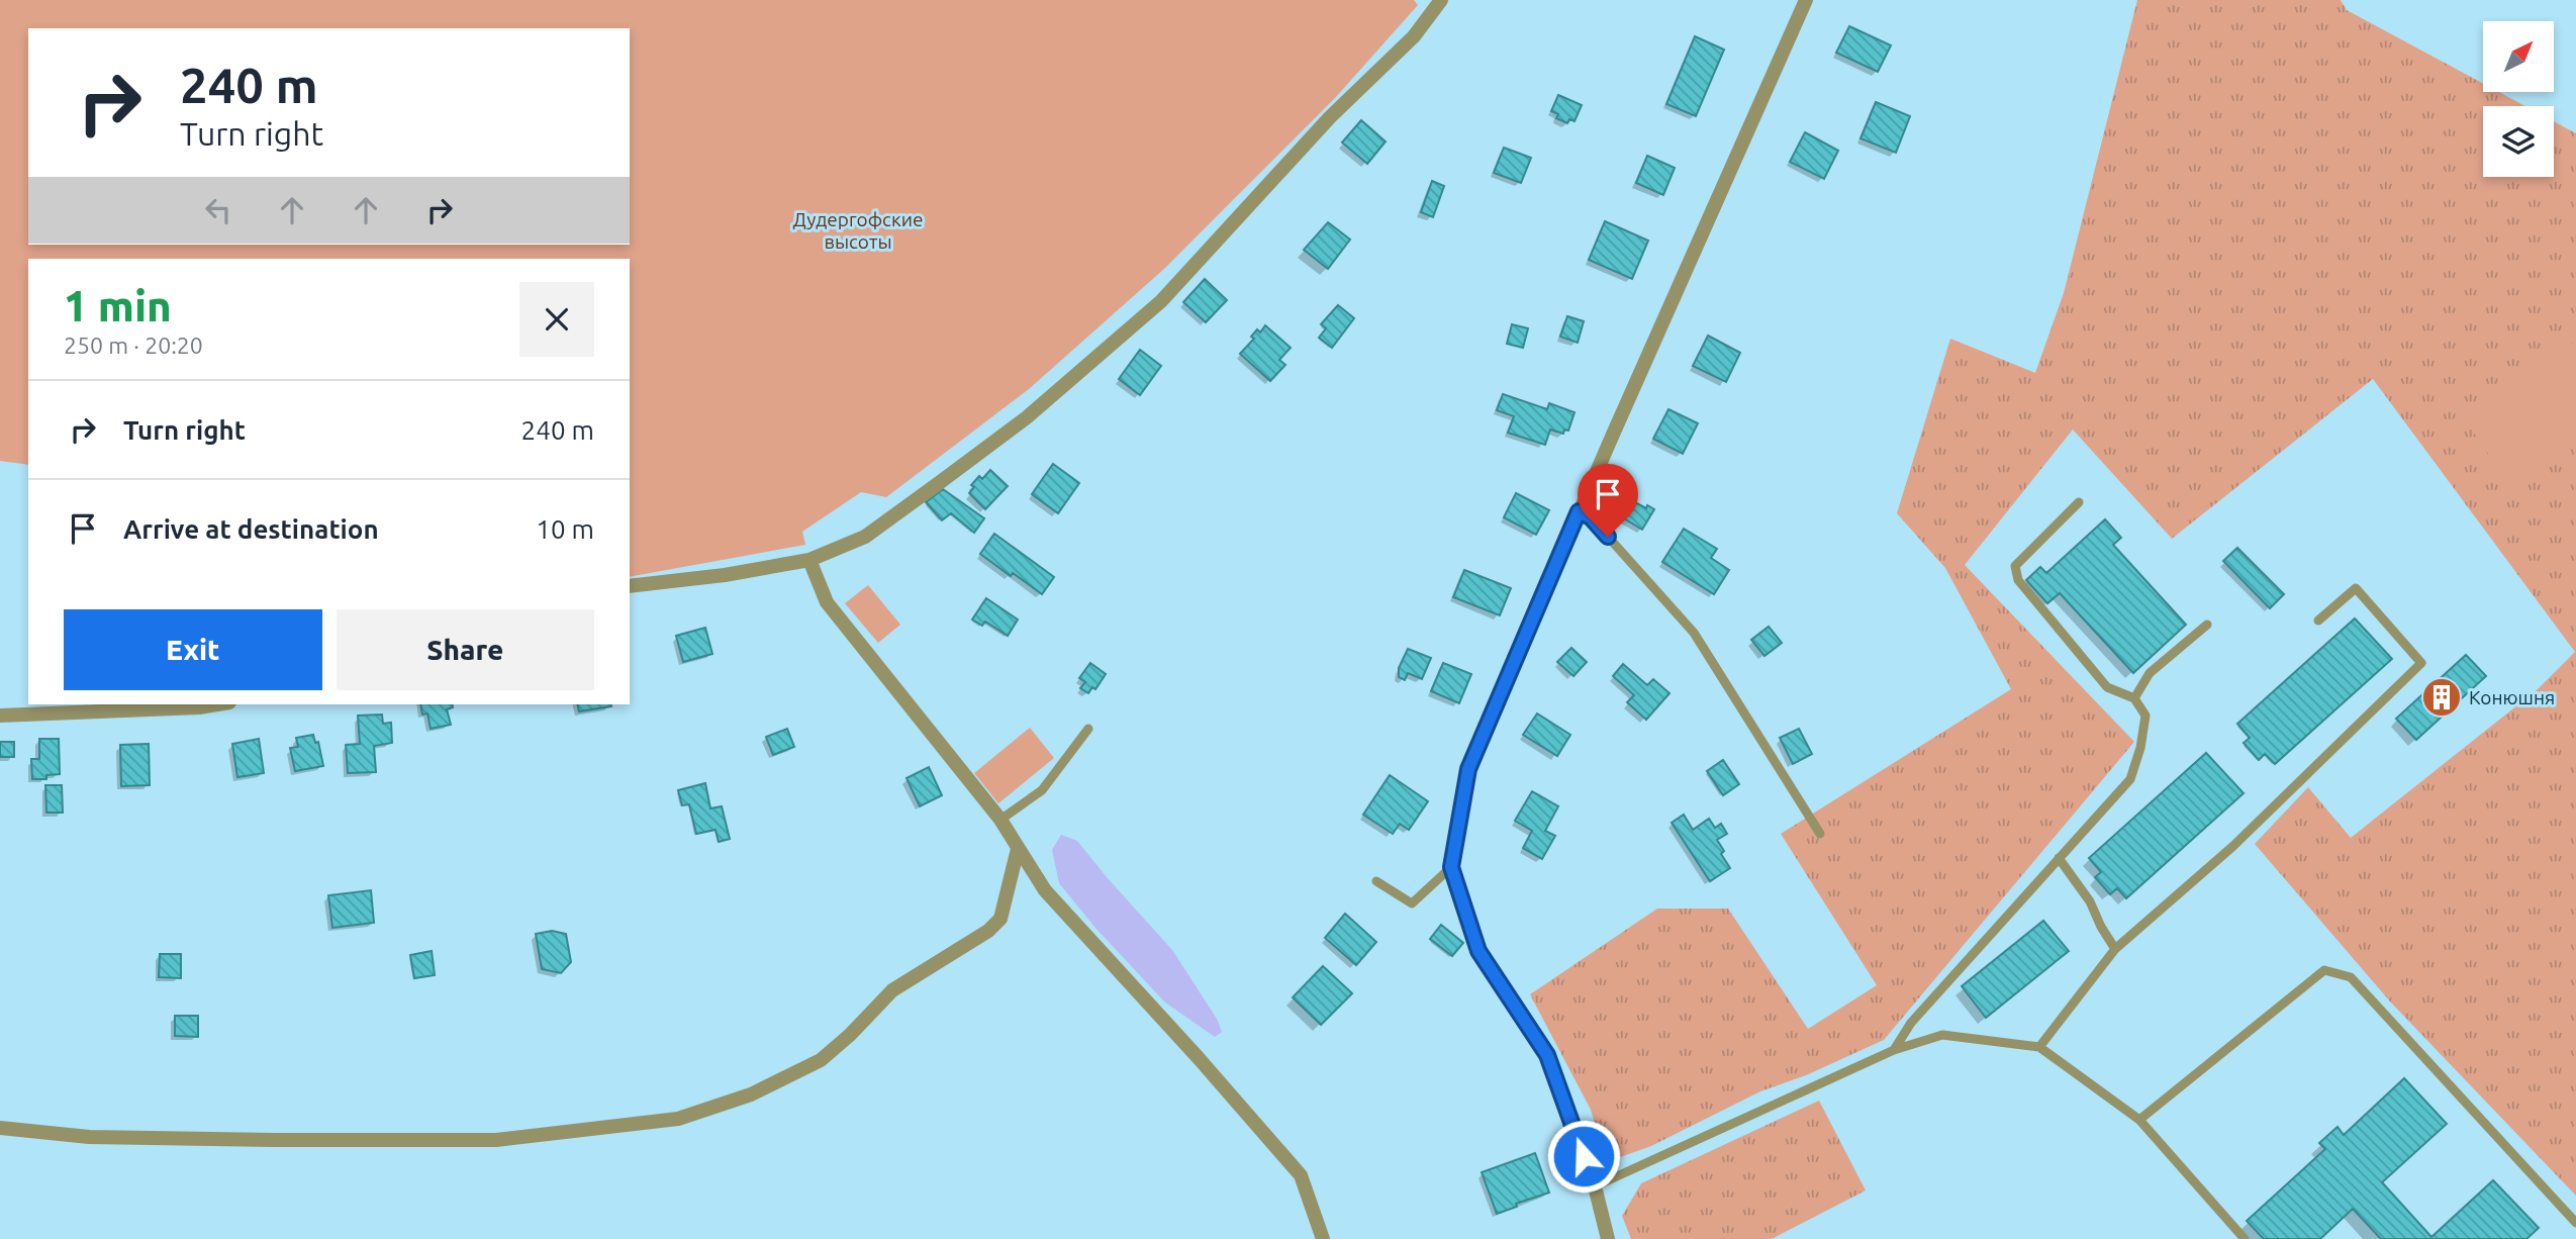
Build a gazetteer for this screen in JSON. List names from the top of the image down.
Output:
{
  "parks": ["Дудергофские высоты"],
  "places": {
    "building": ["Конюшня"]
  },
  "north": "top right",
  "page": {
    "turn": ["240 m", "Turn right"],
    "heading": ["1 min", "250 m · 20:20"],
    "list": [
      {
        "name": "Turn right",
        "value": "240 m"
      },
      {
        "name": "Arrive at destination",
        "value": "10 m"
      }
    ],
    "buttons": ["Exit", "Share"]
  }
}
